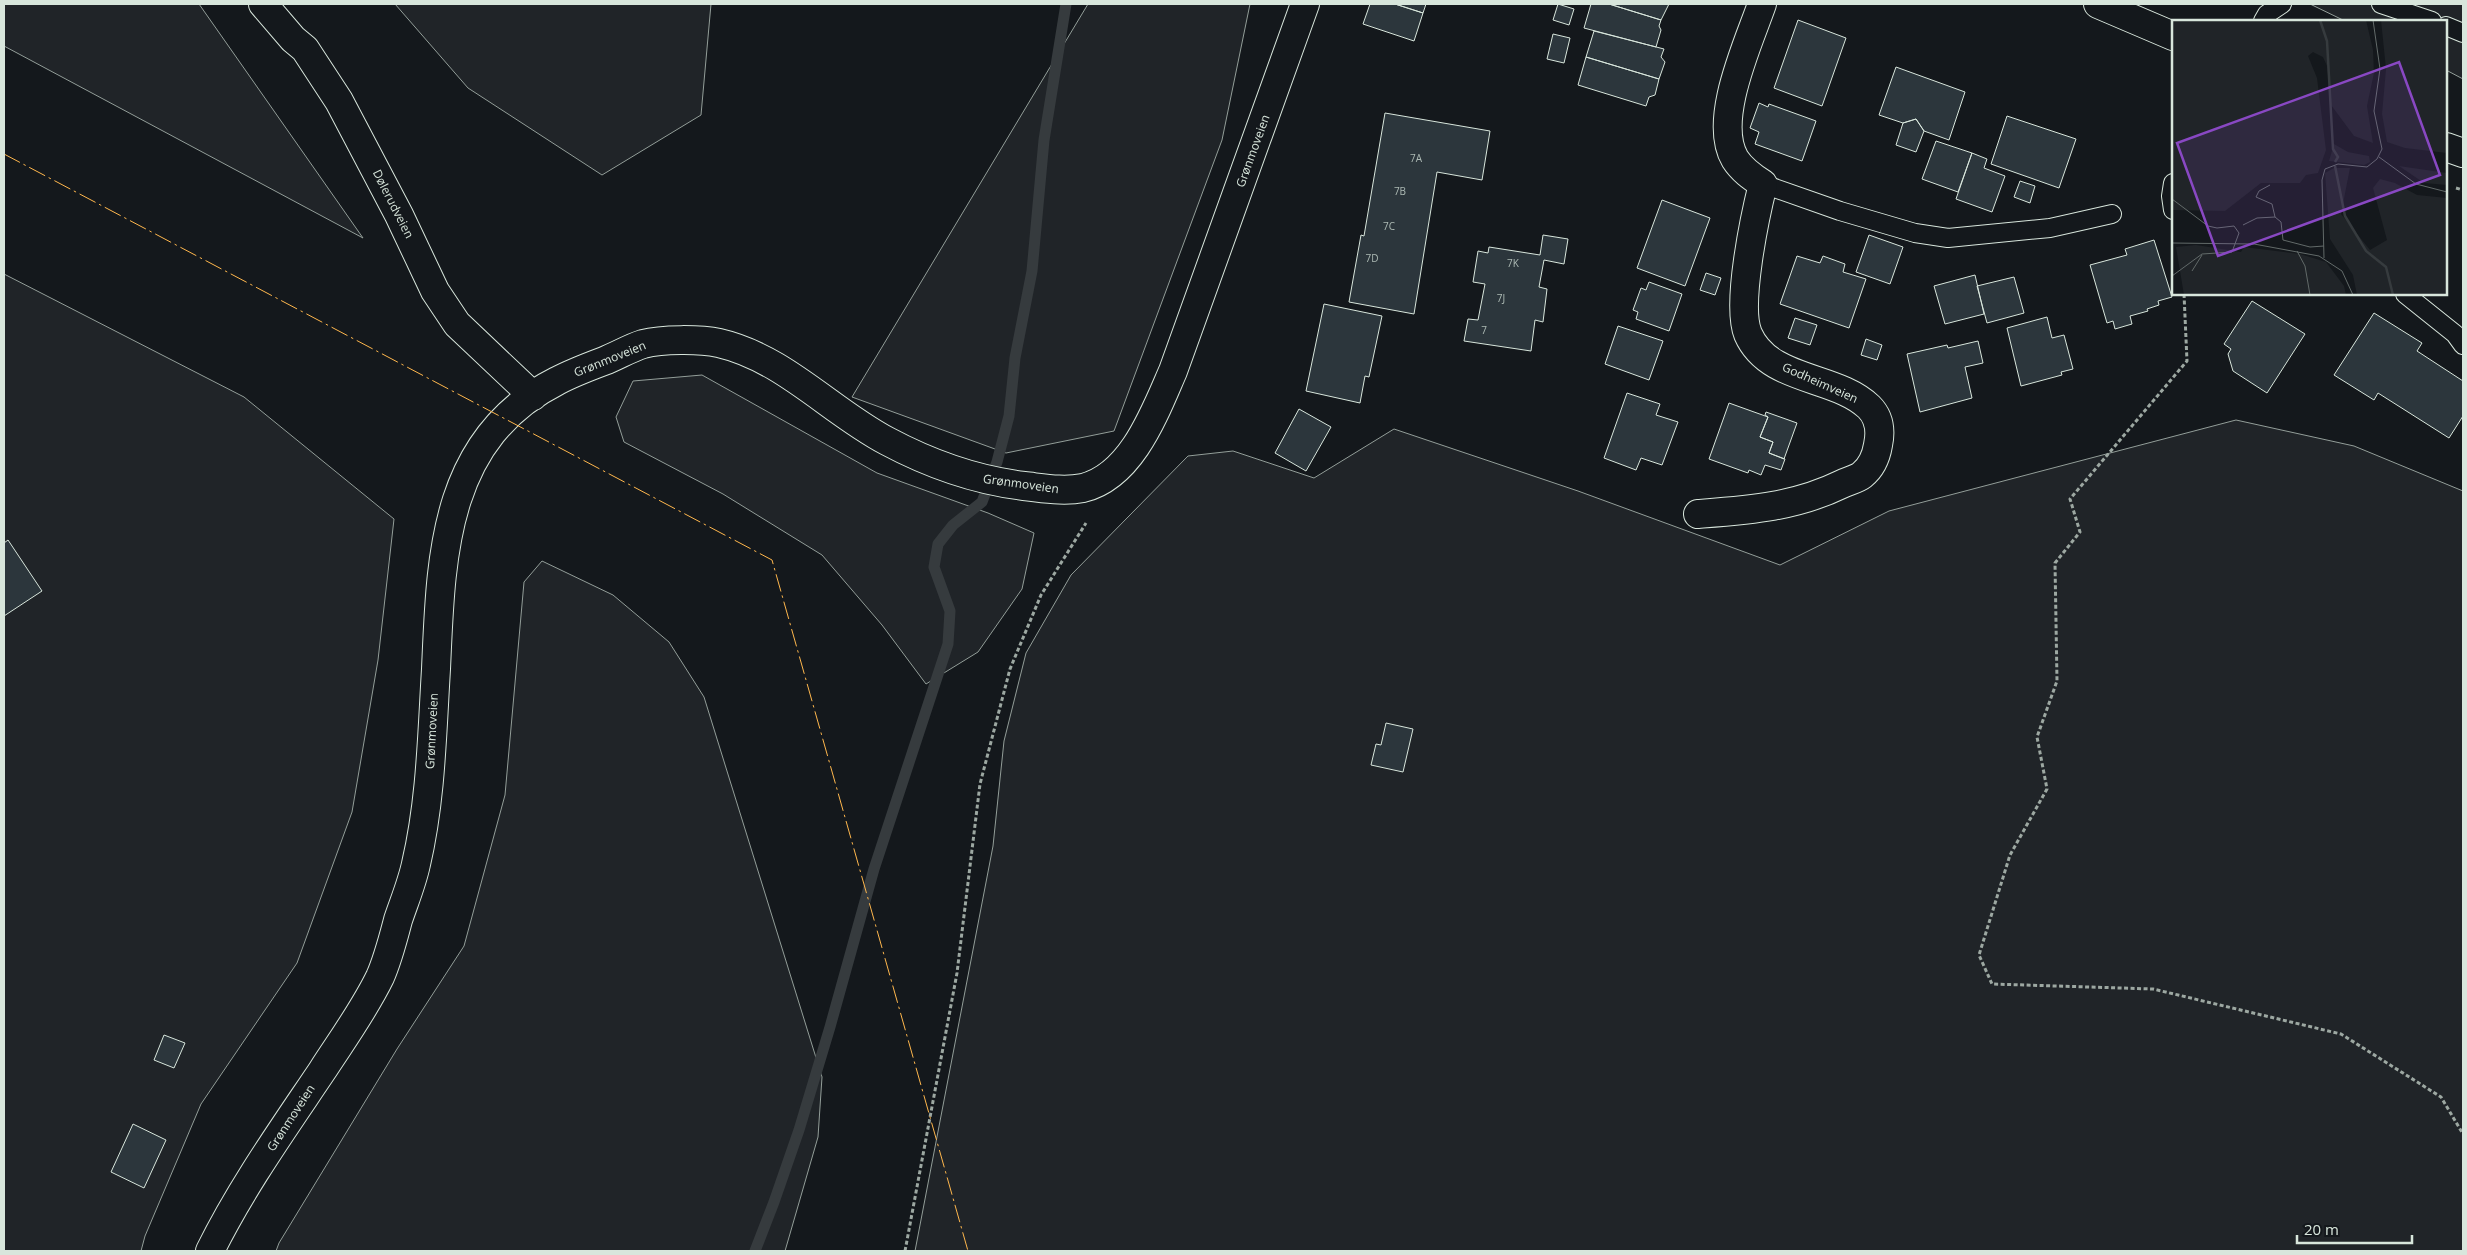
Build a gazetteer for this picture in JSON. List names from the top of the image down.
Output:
{
  "streets": {
    "street": ["Grønmoveien", "Dølerudveien", "Godheimveien"]
  },
  "crossings": [
    ["Grønmoveien", "Dølerudveien"]
  ],
  "house_numbers": [
    "7A",
    "7B",
    "7C",
    "7D",
    "7K",
    "7J",
    "7"
  ],
  "scale_bar": "20 m"
}
